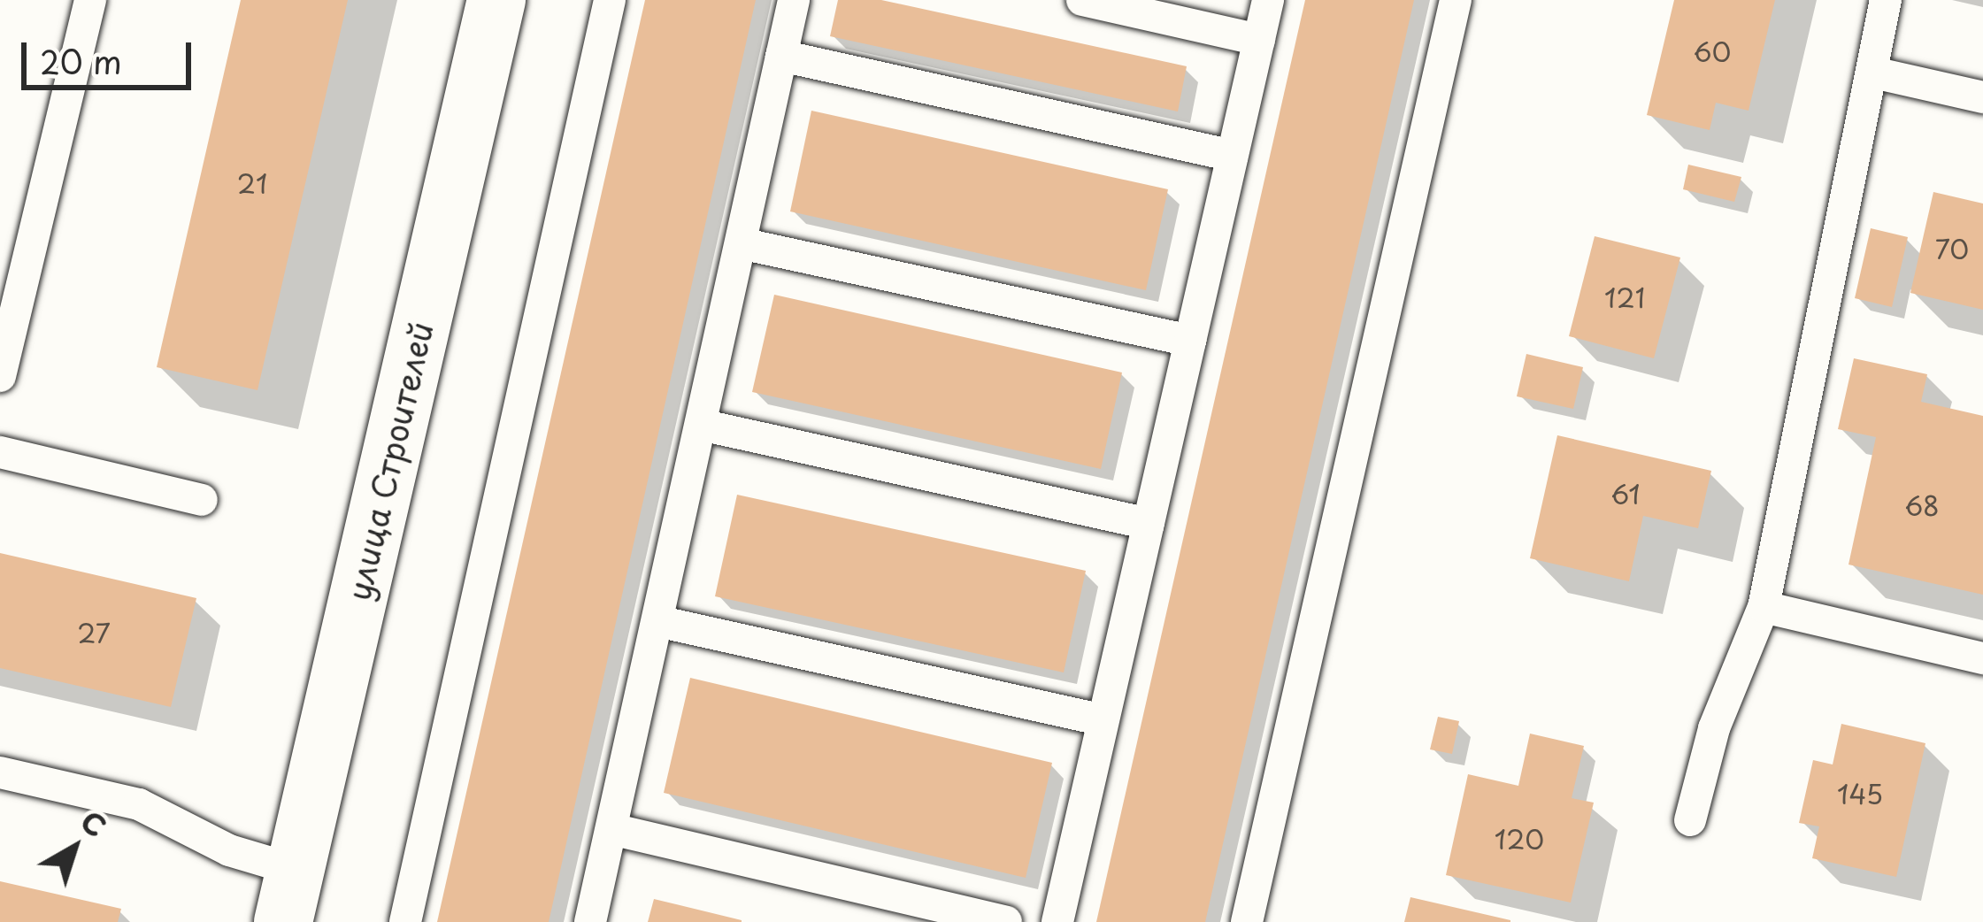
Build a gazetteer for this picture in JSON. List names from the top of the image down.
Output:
{
  "streets": {
    "street": ["улица Строителей"]
  },
  "house_numbers": [
    "60",
    "21",
    "70",
    "121",
    "61",
    "68",
    "27",
    "145",
    "120"
  ],
  "scale_bar": "20 m",
  "north": "top right"
}
